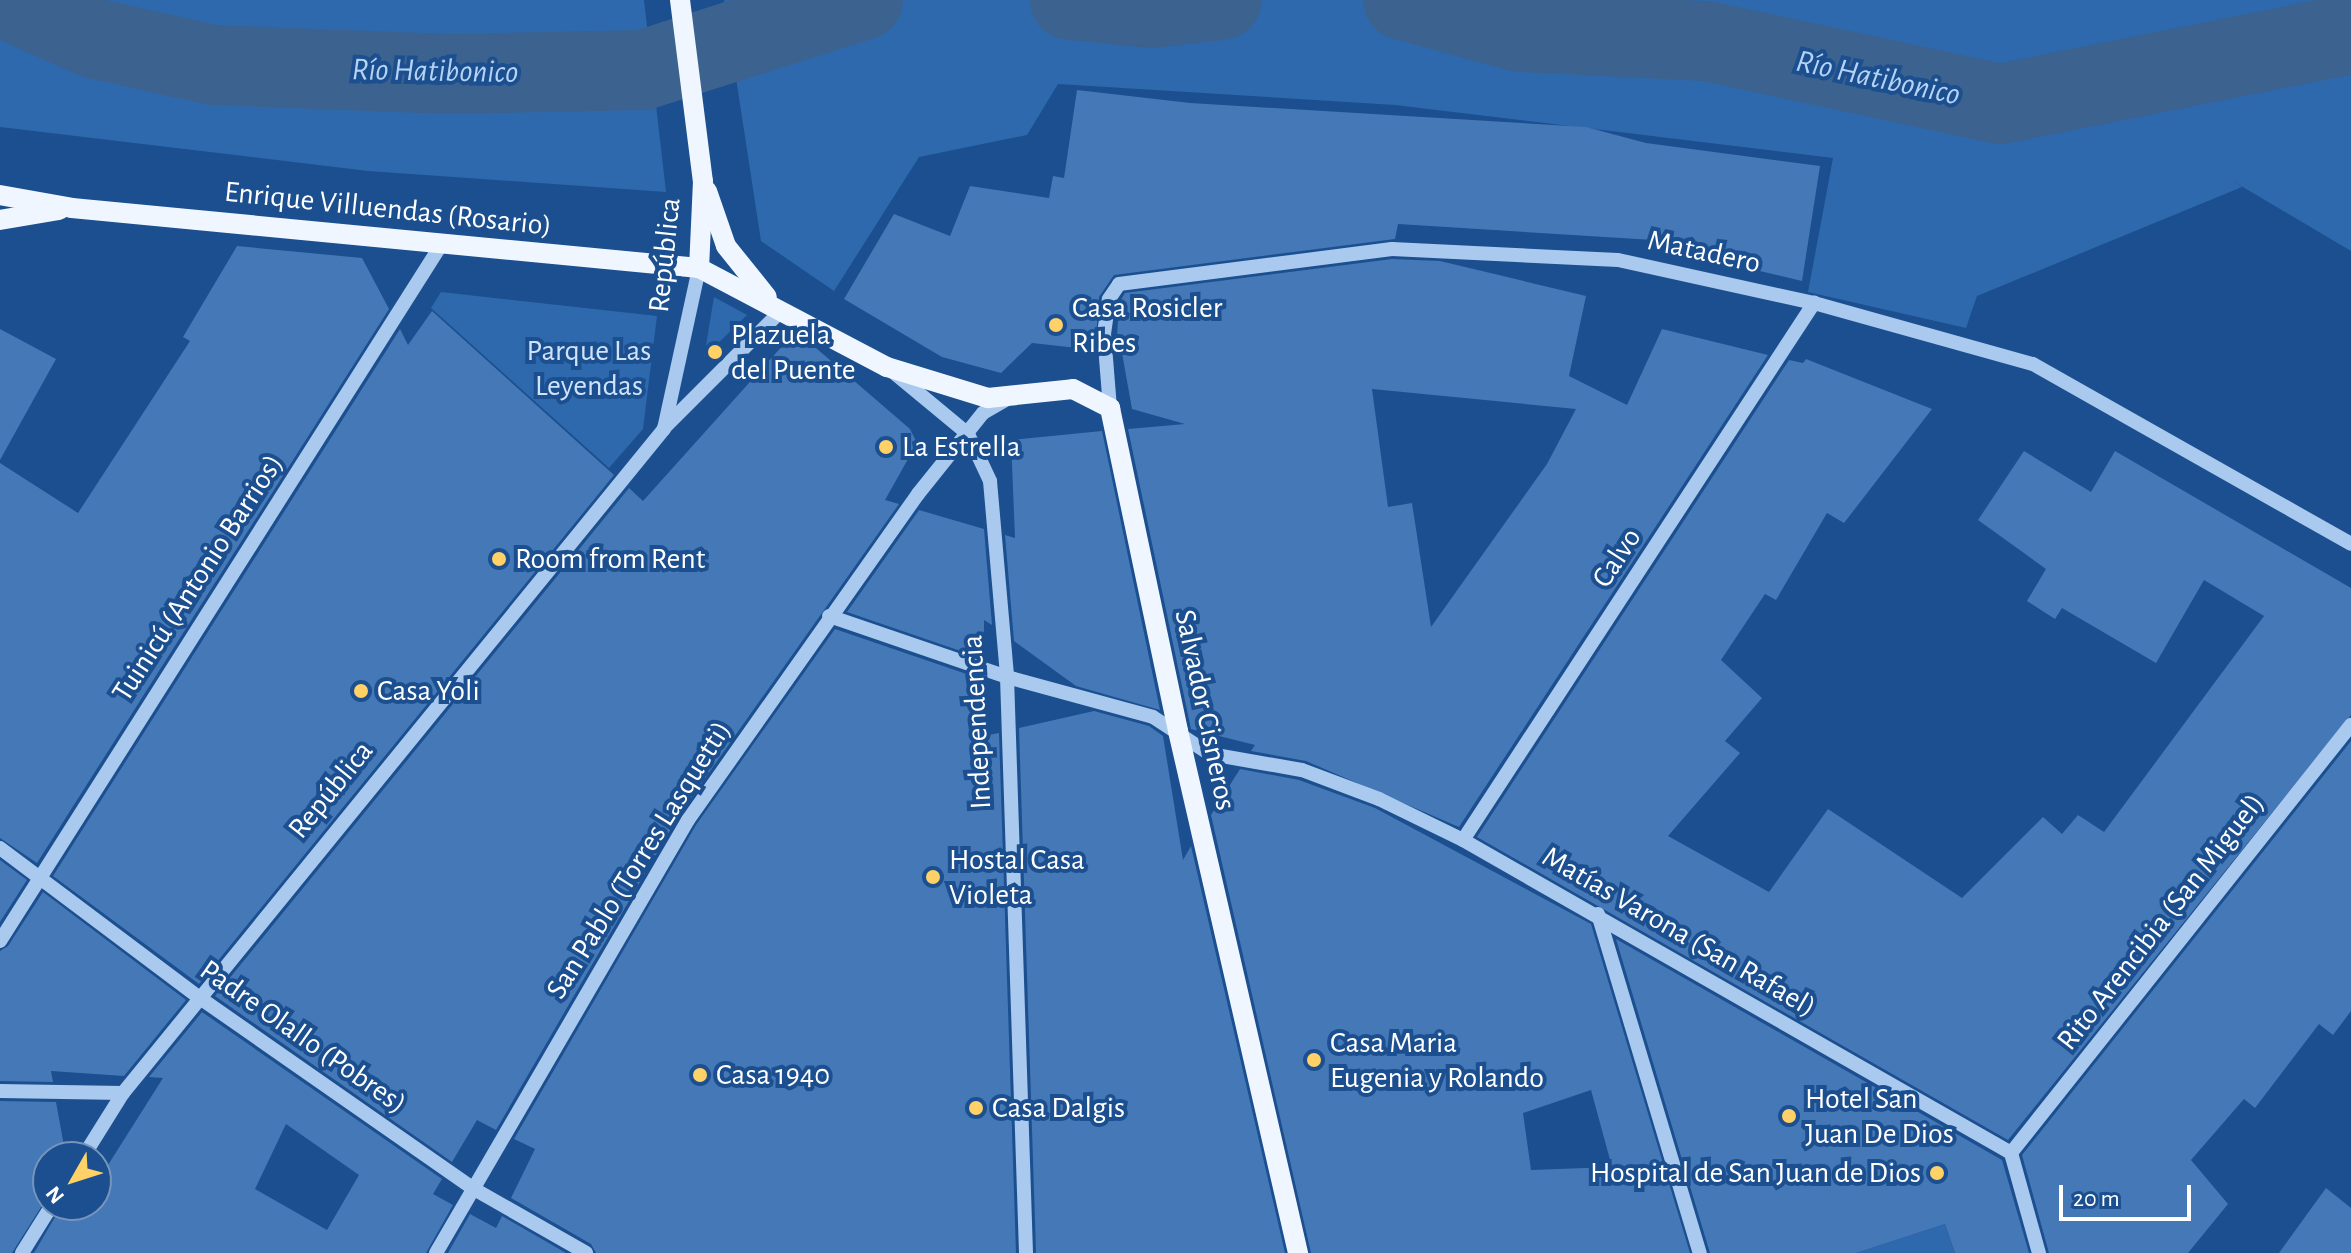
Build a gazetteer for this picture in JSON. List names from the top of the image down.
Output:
{
  "streets": {
    "main road": [
      "Enrique Villuendas (Rosario)",
      "República",
      "Salvador Cisneros",
      "Independencia"
    ],
    "street": [
      "Matadero",
      "Calvo",
      "Tuinicú (Antonio Barrios)",
      "San Pablo (Torres Lasquetti)",
      "Rito Arencibia (San Miguel)",
      "Matías Varona (San Rafael)",
      "Padre Olallo (Pobres)"
    ]
  },
  "crossings": [
    ["Enrique Villuendas (Rosario)", "República"],
    ["Enrique Villuendas (Rosario)", "Tuinicú (Antonio Barrios)"],
    ["Enrique Villuendas (Rosario)", "Independencia"],
    ["Matadero", "Calvo"],
    ["Matadero", "Salvador Cisneros"],
    ["República", "Independencia"],
    ["República", "Padre Olallo (Pobres)"],
    ["Calvo", "Matías Varona (San Rafael)"],
    ["Tuinicú (Antonio Barrios)", "Padre Olallo (Pobres)"],
    ["Salvador Cisneros", "Matías Varona (San Rafael)"],
    ["Independencia", "San Pablo (Torres Lasquetti)"],
    ["Independencia", "Matías Varona (San Rafael)"],
    ["San Pablo (Torres Lasquetti)", "Matías Varona (San Rafael)"],
    ["San Pablo (Torres Lasquetti)", "Padre Olallo (Pobres)"],
    ["Rito Arencibia (San Miguel)", "Matías Varona (San Rafael)"]
  ],
  "water": ["Río Hatibonico"],
  "parks": ["Parque Las Leyendas"],
  "places": [
    "Casa Rosicler Ribes",
    "Plazuela del Puente",
    "La Estrella",
    "Room from Rent",
    "Casa Yoli",
    "Hostal Casa Violeta",
    "Casa Maria Eugenia y Rolando",
    "Casa 1940",
    "Casa Dalgis",
    "Hotel San Juan De Dios",
    "Hospital de San Juan de Dios"
  ],
  "scale_bar": "20 m",
  "north": "bottom left"
}
